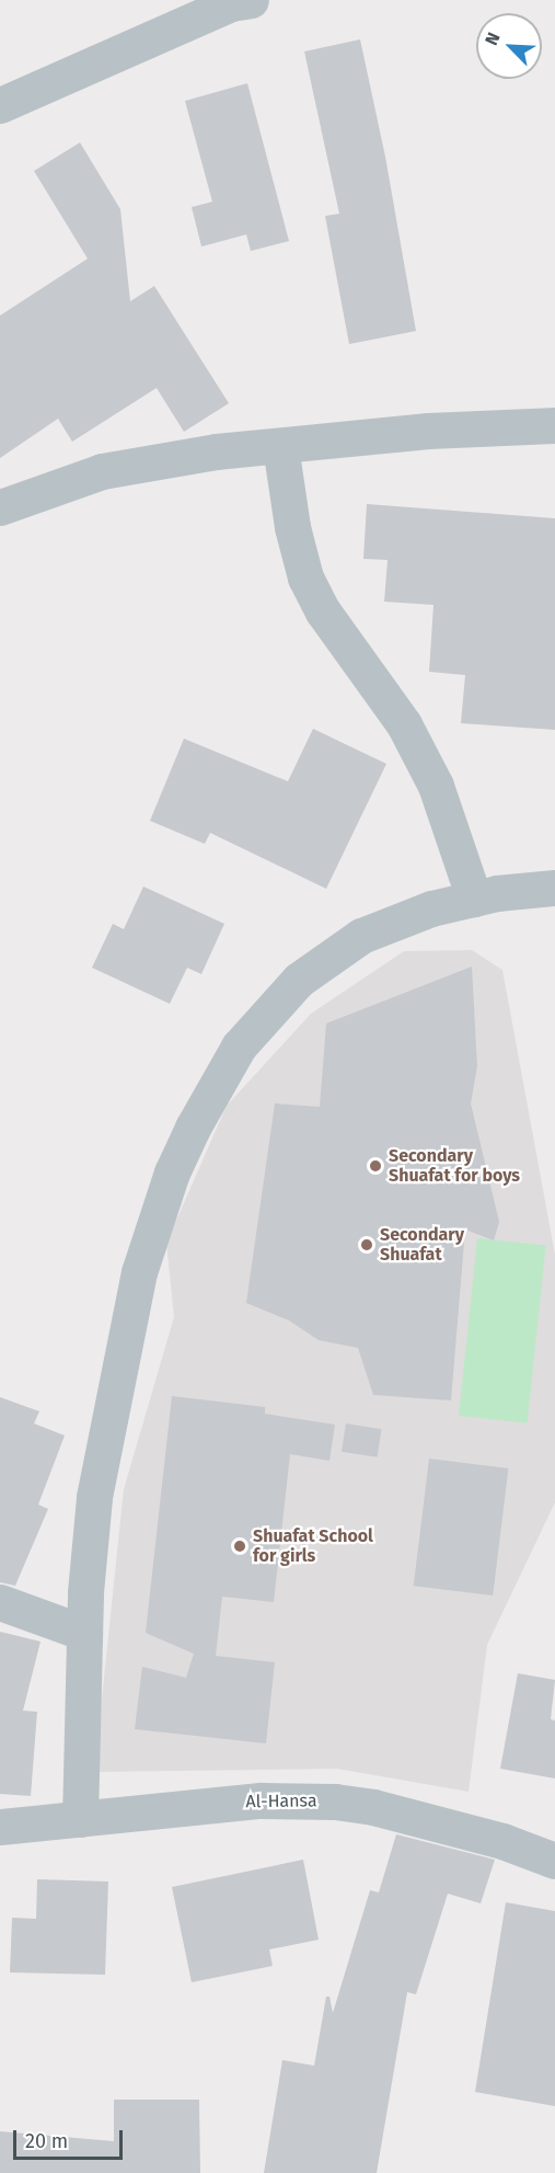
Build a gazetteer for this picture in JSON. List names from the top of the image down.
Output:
{
  "streets": {
    "street": ["Al-Hansa"]
  },
  "places": ["Secondary Shuafat for boys", "Secondary Shuafat", "Shuafat School for girls"],
  "scale_bar": "20 m",
  "north": "top left"
}
